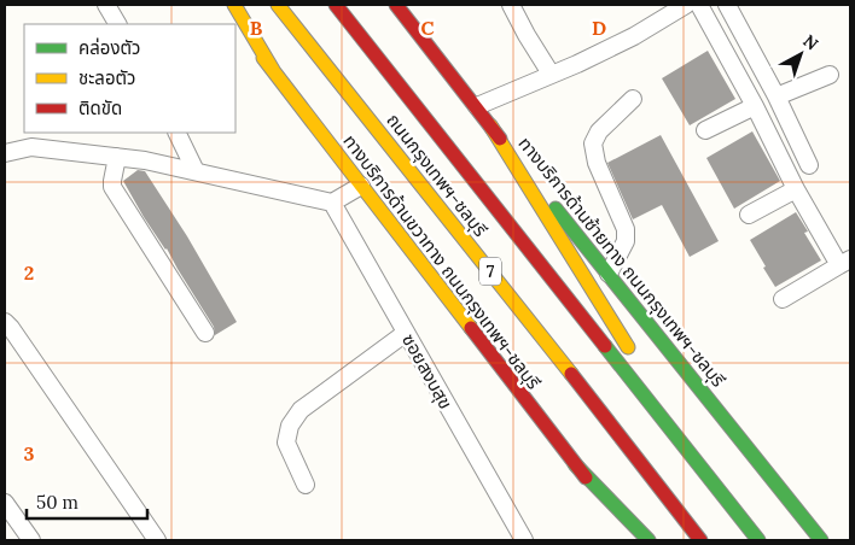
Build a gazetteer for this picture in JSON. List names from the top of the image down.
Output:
{
  "streets": {
    "main road": [
      "ถนนกรุงเทพฯ-ชลบุรี",
      "ทางบริการด้านขวาทาง ถนนกรุงเทพฯ-ชลบุรี",
      "ทางบริการด้านซ้ายทาง ถนนกรุงเทพฯ-ชลบุรี",
      "7"
    ],
    "street": ["ซอยสงบสุข"]
  },
  "legend": ["คล่องตัว", "ชะลอตัว", "ติดขัด"],
  "scale_bar": "50 m",
  "north": "top right",
  "grid": {
    "columns": ["B", "C", "D"],
    "rows": ["2", "3"]
  }
}
